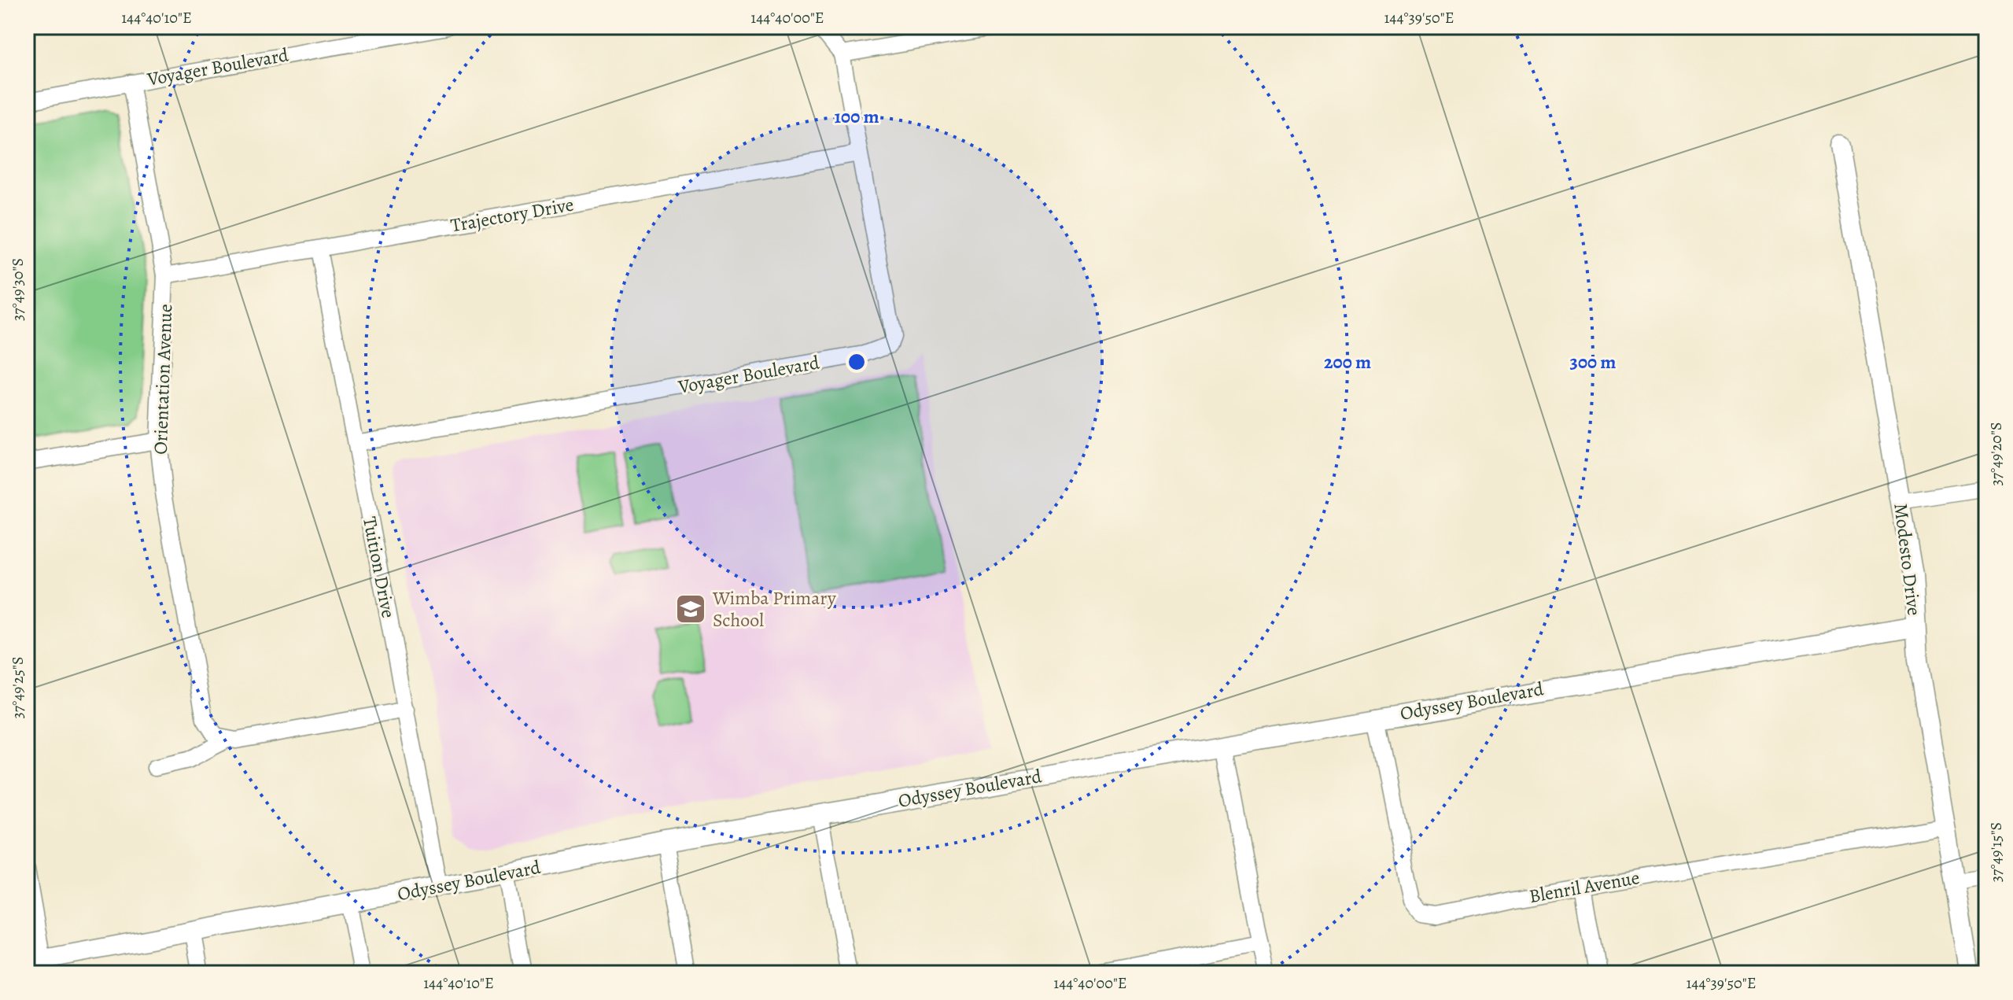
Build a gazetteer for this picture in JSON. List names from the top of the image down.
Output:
{
  "streets": {
    "street": [
      "Voyager Boulevard",
      "Trajectory Drive",
      "Orientation Avenue",
      "Modesto Drive",
      "Tuition Drive",
      "Odyssey Boulevard",
      "Blenril Avenue"
    ]
  },
  "crossings": [
    ["Voyager Boulevard", "Trajectory Drive"],
    ["Voyager Boulevard", "Orientation Avenue"],
    ["Voyager Boulevard", "Tuition Drive"],
    ["Trajectory Drive", "Orientation Avenue"],
    ["Trajectory Drive", "Tuition Drive"],
    ["Modesto Drive", "Odyssey Boulevard"],
    ["Modesto Drive", "Blenril Avenue"],
    ["Tuition Drive", "Odyssey Boulevard"],
    ["Odyssey Boulevard", "Blenril Avenue"]
  ],
  "places": {
    "school or university": ["Wimba Primary School"]
  },
  "coordinates": [
    "144°40'10\"E",
    "144°40'00\"E",
    "144°39'50\"E",
    "37°49'30\"S",
    "37°49'20\"S",
    "37°49'25\"S",
    "37°49'15\"S"
  ],
  "rings": ["100 m", "200 m", "300 m"]
}
